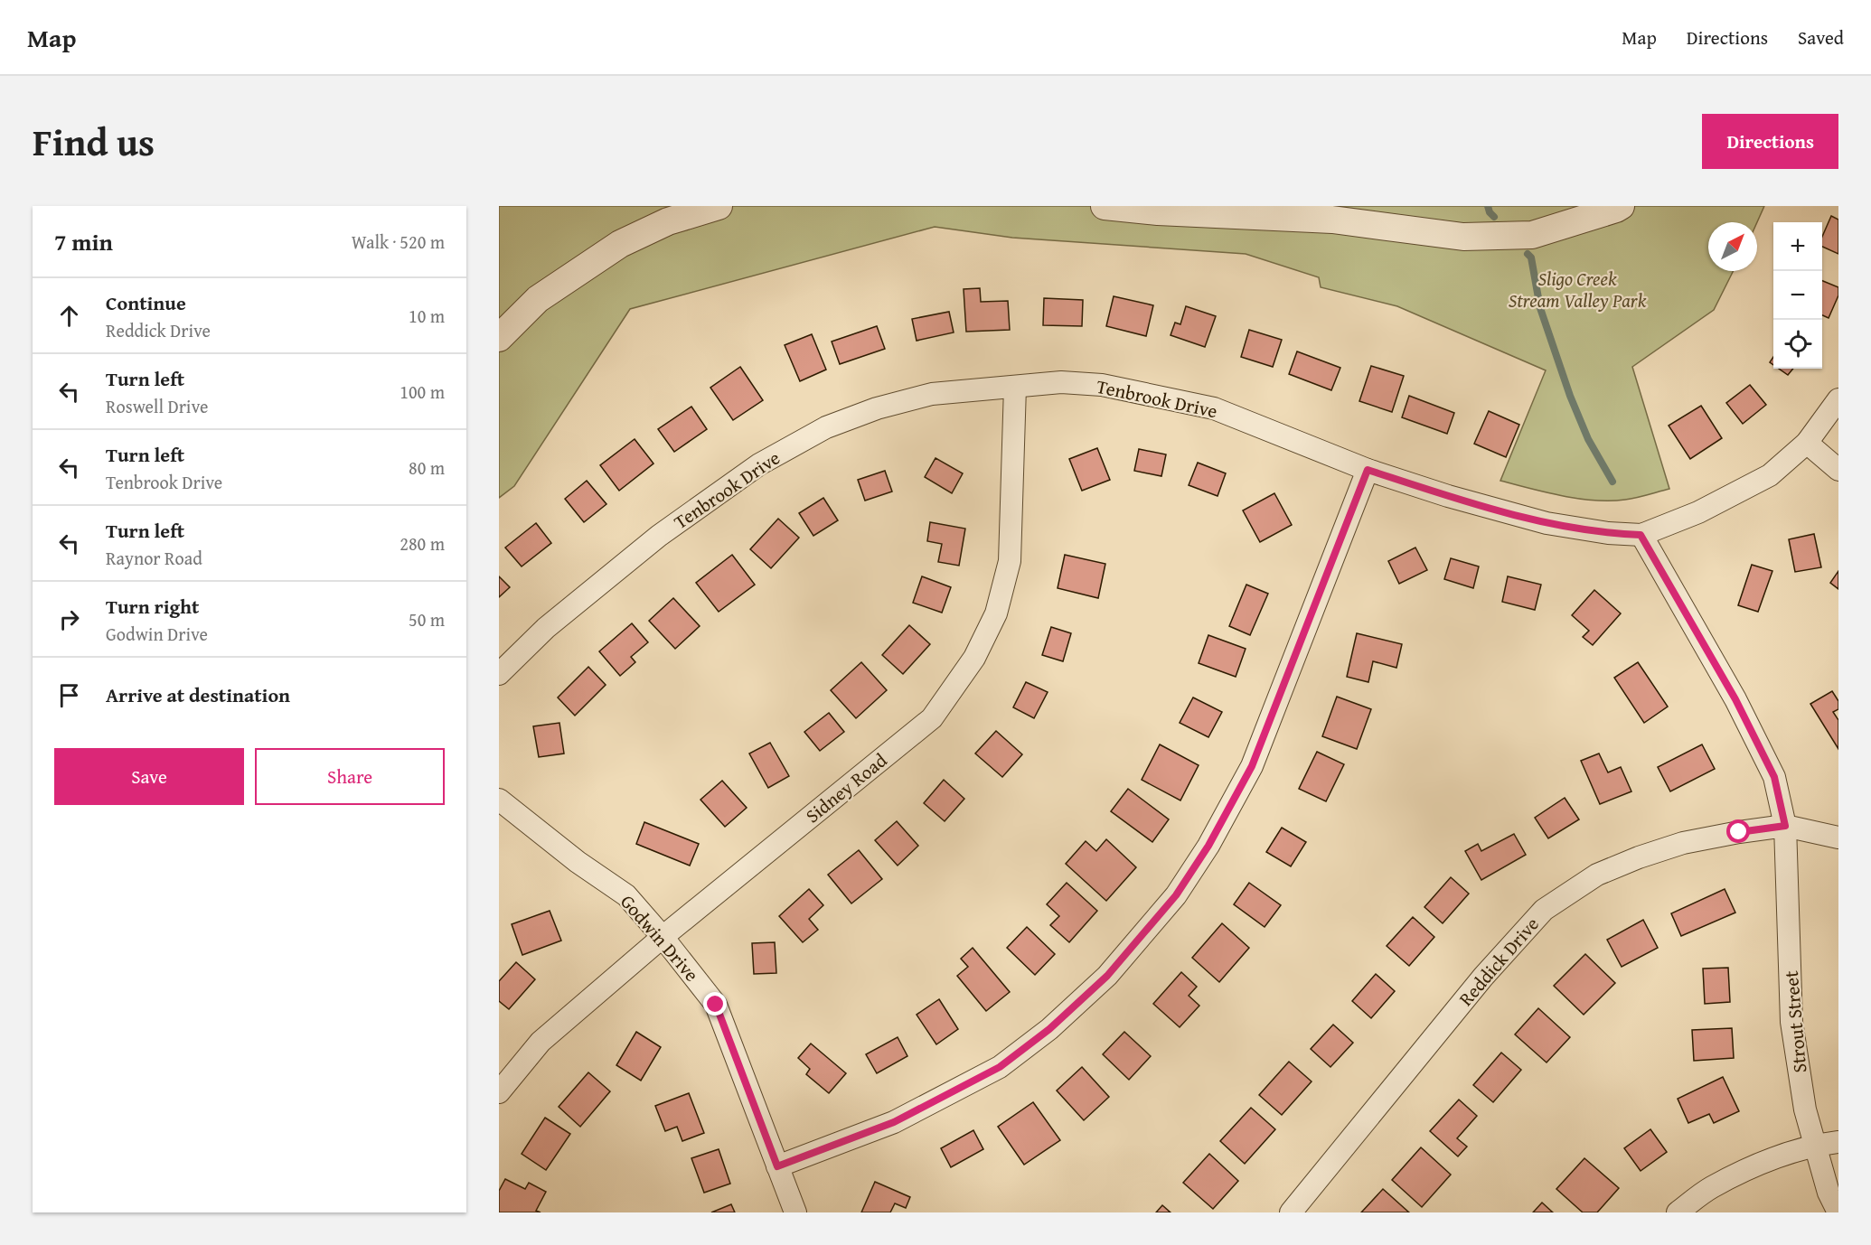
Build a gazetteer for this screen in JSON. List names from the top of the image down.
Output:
{
  "streets": {
    "street": [
      "Tenbrook Drive",
      "Sidney Road",
      "Godwin Drive",
      "Reddick Drive",
      "Strout Street"
    ]
  },
  "crossings": [
    ["Tenbrook Drive", "Sidney Road"],
    ["Tenbrook Drive", "Strout Street"],
    ["Sidney Road", "Godwin Drive"],
    ["Reddick Drive", "Strout Street"]
  ],
  "parks": ["Sligo Creek Stream Valley Park"],
  "north": "top right",
  "page": {
    "header": "Map",
    "nav": ["Map", "Directions", "Saved"],
    "title": "Find us",
    "buttons": [
      "Directions",
      ["Save", "Share"]
    ],
    "heading": ["7 min", "Walk · 520 m"],
    "map_buttons": ["+", "−"],
    "list": [
      ["Continue", "Reddick Drive", "10 m"],
      ["Turn left", "Roswell Drive", "100 m"],
      ["Turn left", "Tenbrook Drive", "80 m"],
      ["Turn left", "Raynor Road", "280 m"],
      ["Turn right", "Godwin Drive", "50 m"],
      "Arrive at destination"
    ]
  }
}
